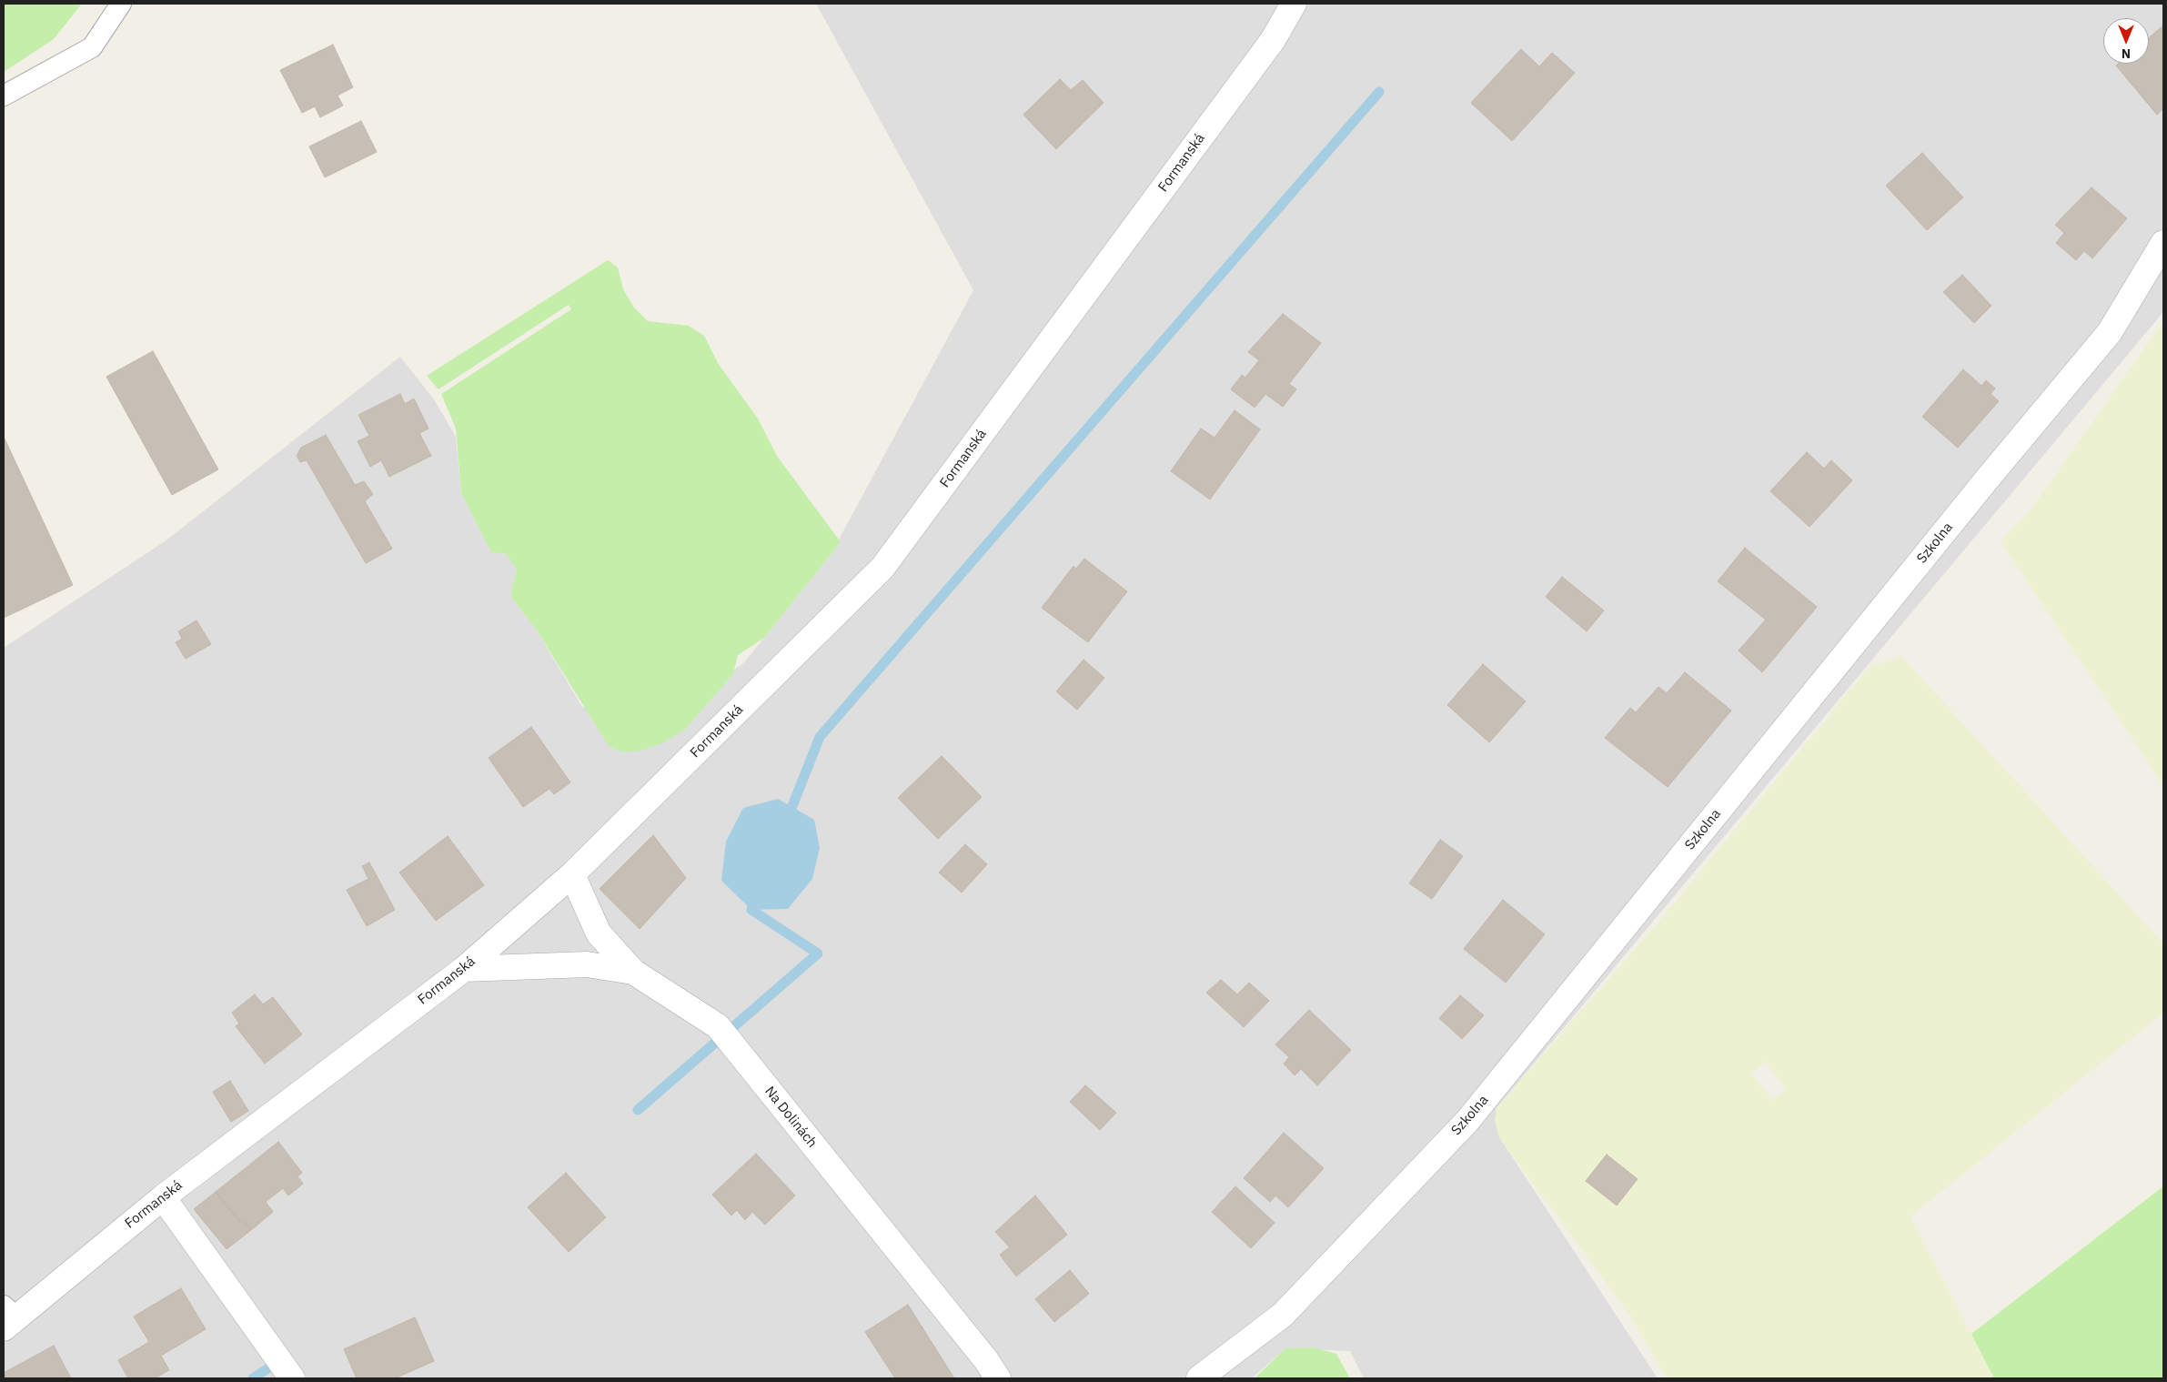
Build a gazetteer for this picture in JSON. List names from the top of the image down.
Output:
{
  "streets": {
    "street": ["Formanská", "Szkolna", "Na Dolinách"]
  },
  "crossings": [
    ["Formanská", "Na Dolinách"]
  ],
  "north": "bottom"
}
